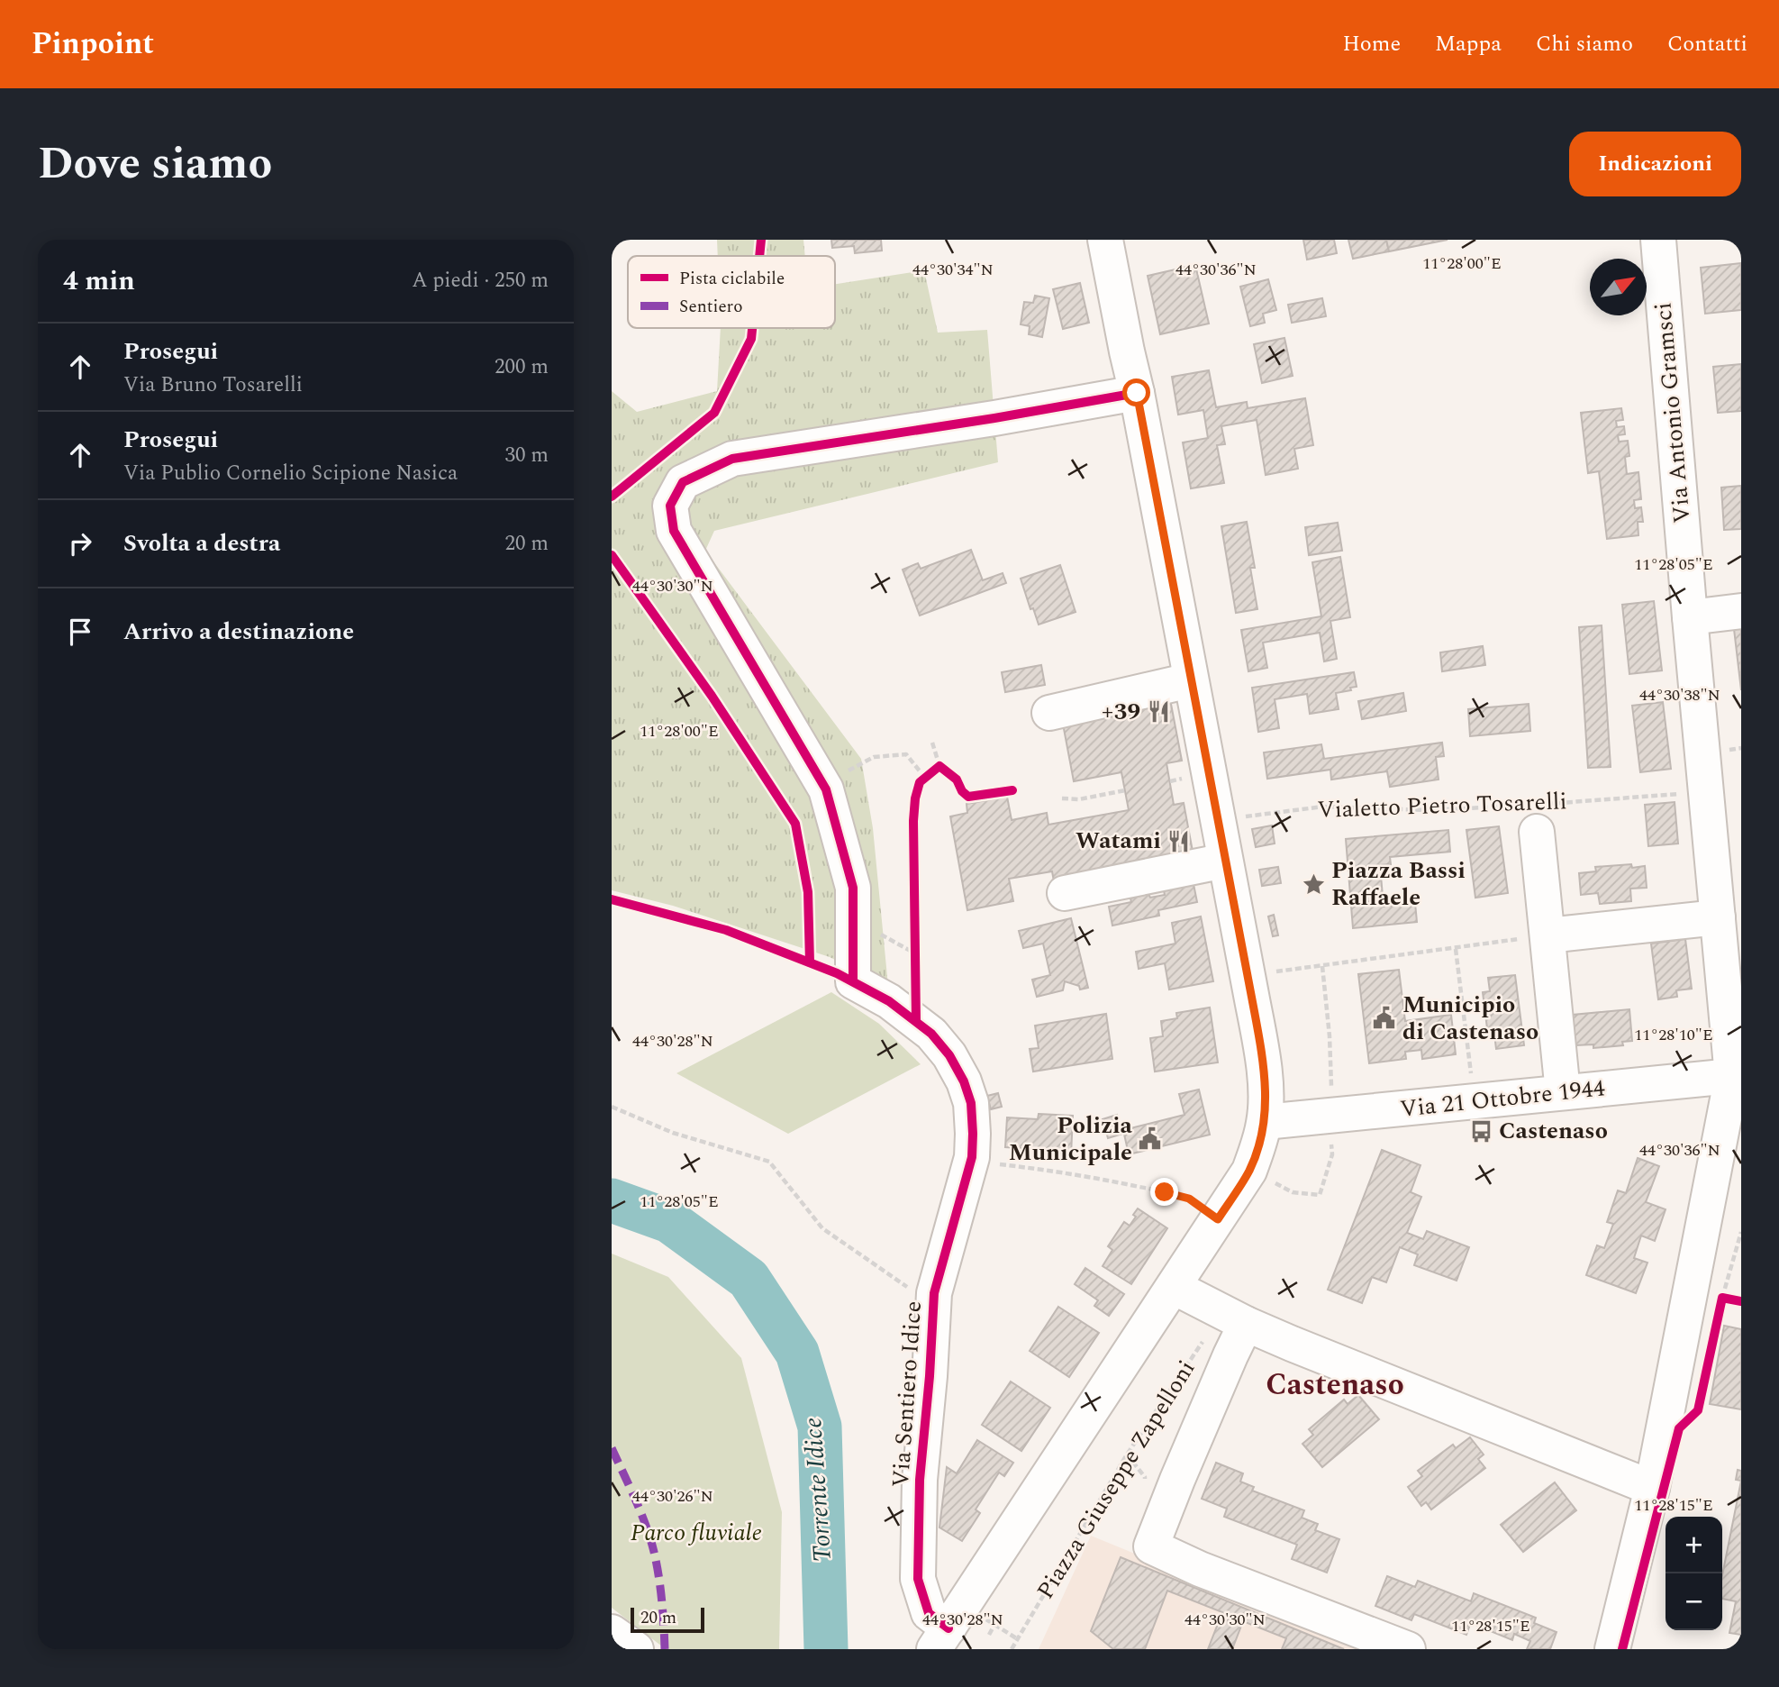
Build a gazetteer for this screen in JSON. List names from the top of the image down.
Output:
{
  "streets": {
    "street": ["Via Antonio Gramsci", "Via 21 Ottobre 1944", "Via Sentiero Idice"],
    "path": ["Vialetto Pietro Tosarelli", "Piazza Giuseppe Zapelloni"]
  },
  "crossings": [
    ["Via Antonio Gramsci", "Vialetto Pietro Tosarelli"],
    ["Via Antonio Gramsci", "Via 21 Ottobre 1944"]
  ],
  "districts": ["Castenaso"],
  "water": ["Torrente Idice"],
  "parks": ["Parco fluviale"],
  "places": {
    "restaurant": ["+39", "Watami"],
    "place": ["Piazza Bassi Raffaele"],
    "public building": ["Municipio di Castenaso", "Polizia Municipale"],
    "bus stop": ["Castenaso"]
  },
  "legend": ["Pista ciclabile", "Sentiero"],
  "scale_bar": "20 m",
  "north": "top right",
  "page": {
    "header": "Pinpoint",
    "nav": [
      "Home",
      "Mappa",
      "Chi siamo",
      "Contatti"
    ],
    "title": "Dove siamo",
    "buttons": "Indicazioni",
    "heading": ["4 min", "A piedi · 250 m"],
    "list": [
      ["Prosegui", "Via Bruno Tosarelli", "200 m"],
      ["Prosegui", "Via Publio Cornelio Scipione Nasica", "30 m"],
      ["Svolta a destra", "20 m"],
      "Arrivo a destinazione"
    ],
    "map_buttons": ["+", "−"],
    "scale": "20 m"
  },
  "coordinates": [
    "11°28'00\"E",
    "44°30'34\"N",
    "44°30'36\"N",
    "11°28'05\"E",
    "44°30'30\"N",
    "44°30'38\"N",
    "11°28'10\"E",
    "44°30'28\"N",
    "44°30'26\"N",
    "11°28'15\"E"
  ]
}
